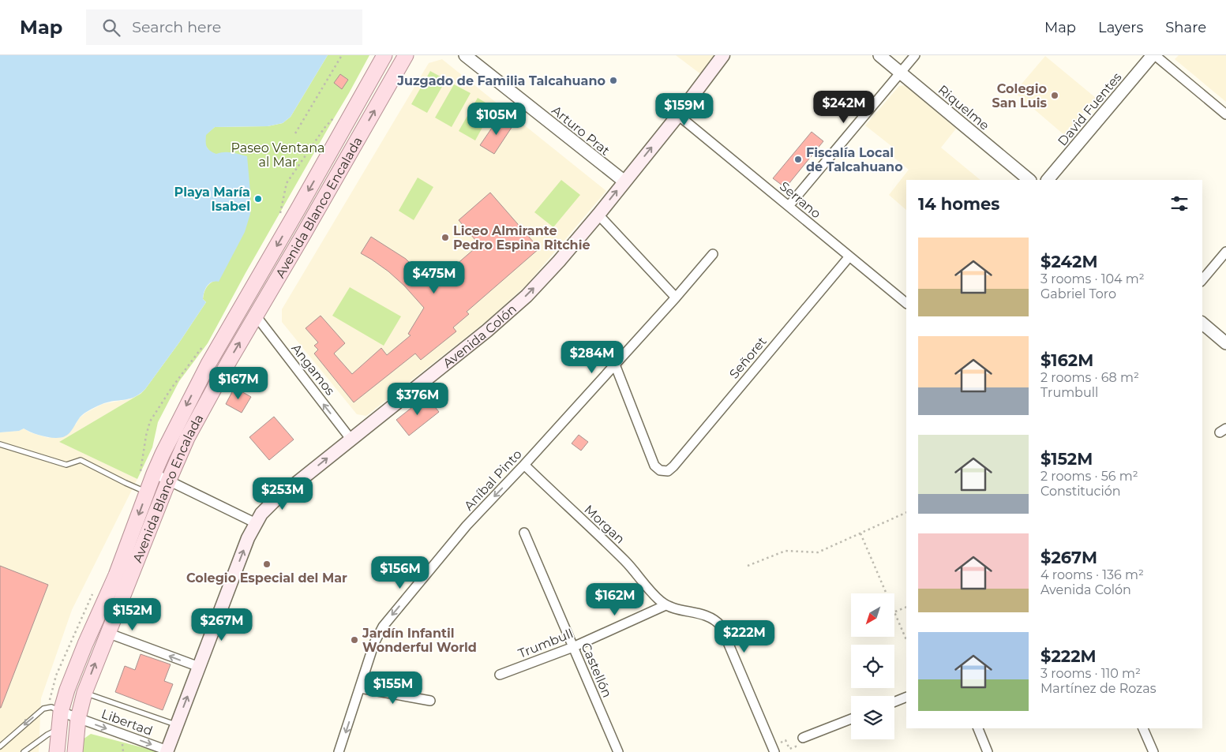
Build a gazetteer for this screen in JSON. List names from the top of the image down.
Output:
{
  "streets": {
    "main road": ["Avenida Blanco Encalada", "Avenida Colón"],
    "street": [
      "Riquelme",
      "David Fuentes",
      "Arturo Prat",
      "Serrano",
      "Señoret",
      "Angamos",
      "Aníbal Pinto",
      "Morgan",
      "Trumbull",
      "Castellón",
      "Libertad"
    ]
  },
  "crossings": [
    ["Arturo Prat", "Avenida Colón"],
    ["Serrano", "Avenida Colón"],
    ["Serrano", "Señoret"],
    ["Avenida Blanco Encalada", "Angamos"],
    ["Avenida Blanco Encalada", "Libertad"],
    ["Avenida Colón", "Angamos"],
    ["Avenida Colón", "Libertad"],
    ["Señoret", "Aníbal Pinto"],
    ["Aníbal Pinto", "Morgan"],
    ["Morgan", "Trumbull"],
    ["Trumbull", "Castellón"]
  ],
  "one_way": [
    "Avenida Colón",
    "Angamos",
    "Aníbal Pinto",
    "Libertad"
  ],
  "parks": ["Paseo Ventana al Mar"],
  "places": [
    "Juzgado de Familia Talcahuano",
    "Colegio San Luis",
    "Fiscalía Local de Talcahuano",
    "Playa María Isabel",
    "Liceo Almirante Pedro Espina Ritchie",
    "Colegio Especial del Mar",
    "Jardín Infantil Wonderful World"
  ],
  "north": "bottom left",
  "page": {
    "header": "Map",
    "search": "Search here",
    "nav": ["Map", "Layers", "Share"],
    "price": [
      "$242M",
      "$159M",
      "$105M",
      "$475M",
      "$284M",
      "$167M",
      "$376M",
      "$253M",
      "$156M",
      "$162M",
      "$152M",
      "$267M",
      "$222M",
      "$155M"
    ],
    "heading": "14 homes",
    "list": [
      {
        "name": "$242M",
        "note": "3 rooms · 104 m² · Gabriel Toro"
      },
      {
        "name": "$162M",
        "note": "2 rooms · 68 m² · Trumbull"
      },
      {
        "name": "$152M",
        "note": "2 rooms · 56 m² · Constitución"
      },
      {
        "name": "$267M",
        "note": "4 rooms · 136 m² · Avenida Colón"
      },
      {
        "name": "$222M",
        "note": "3 rooms · 110 m² · Martínez de Rozas"
      }
    ]
  }
}
